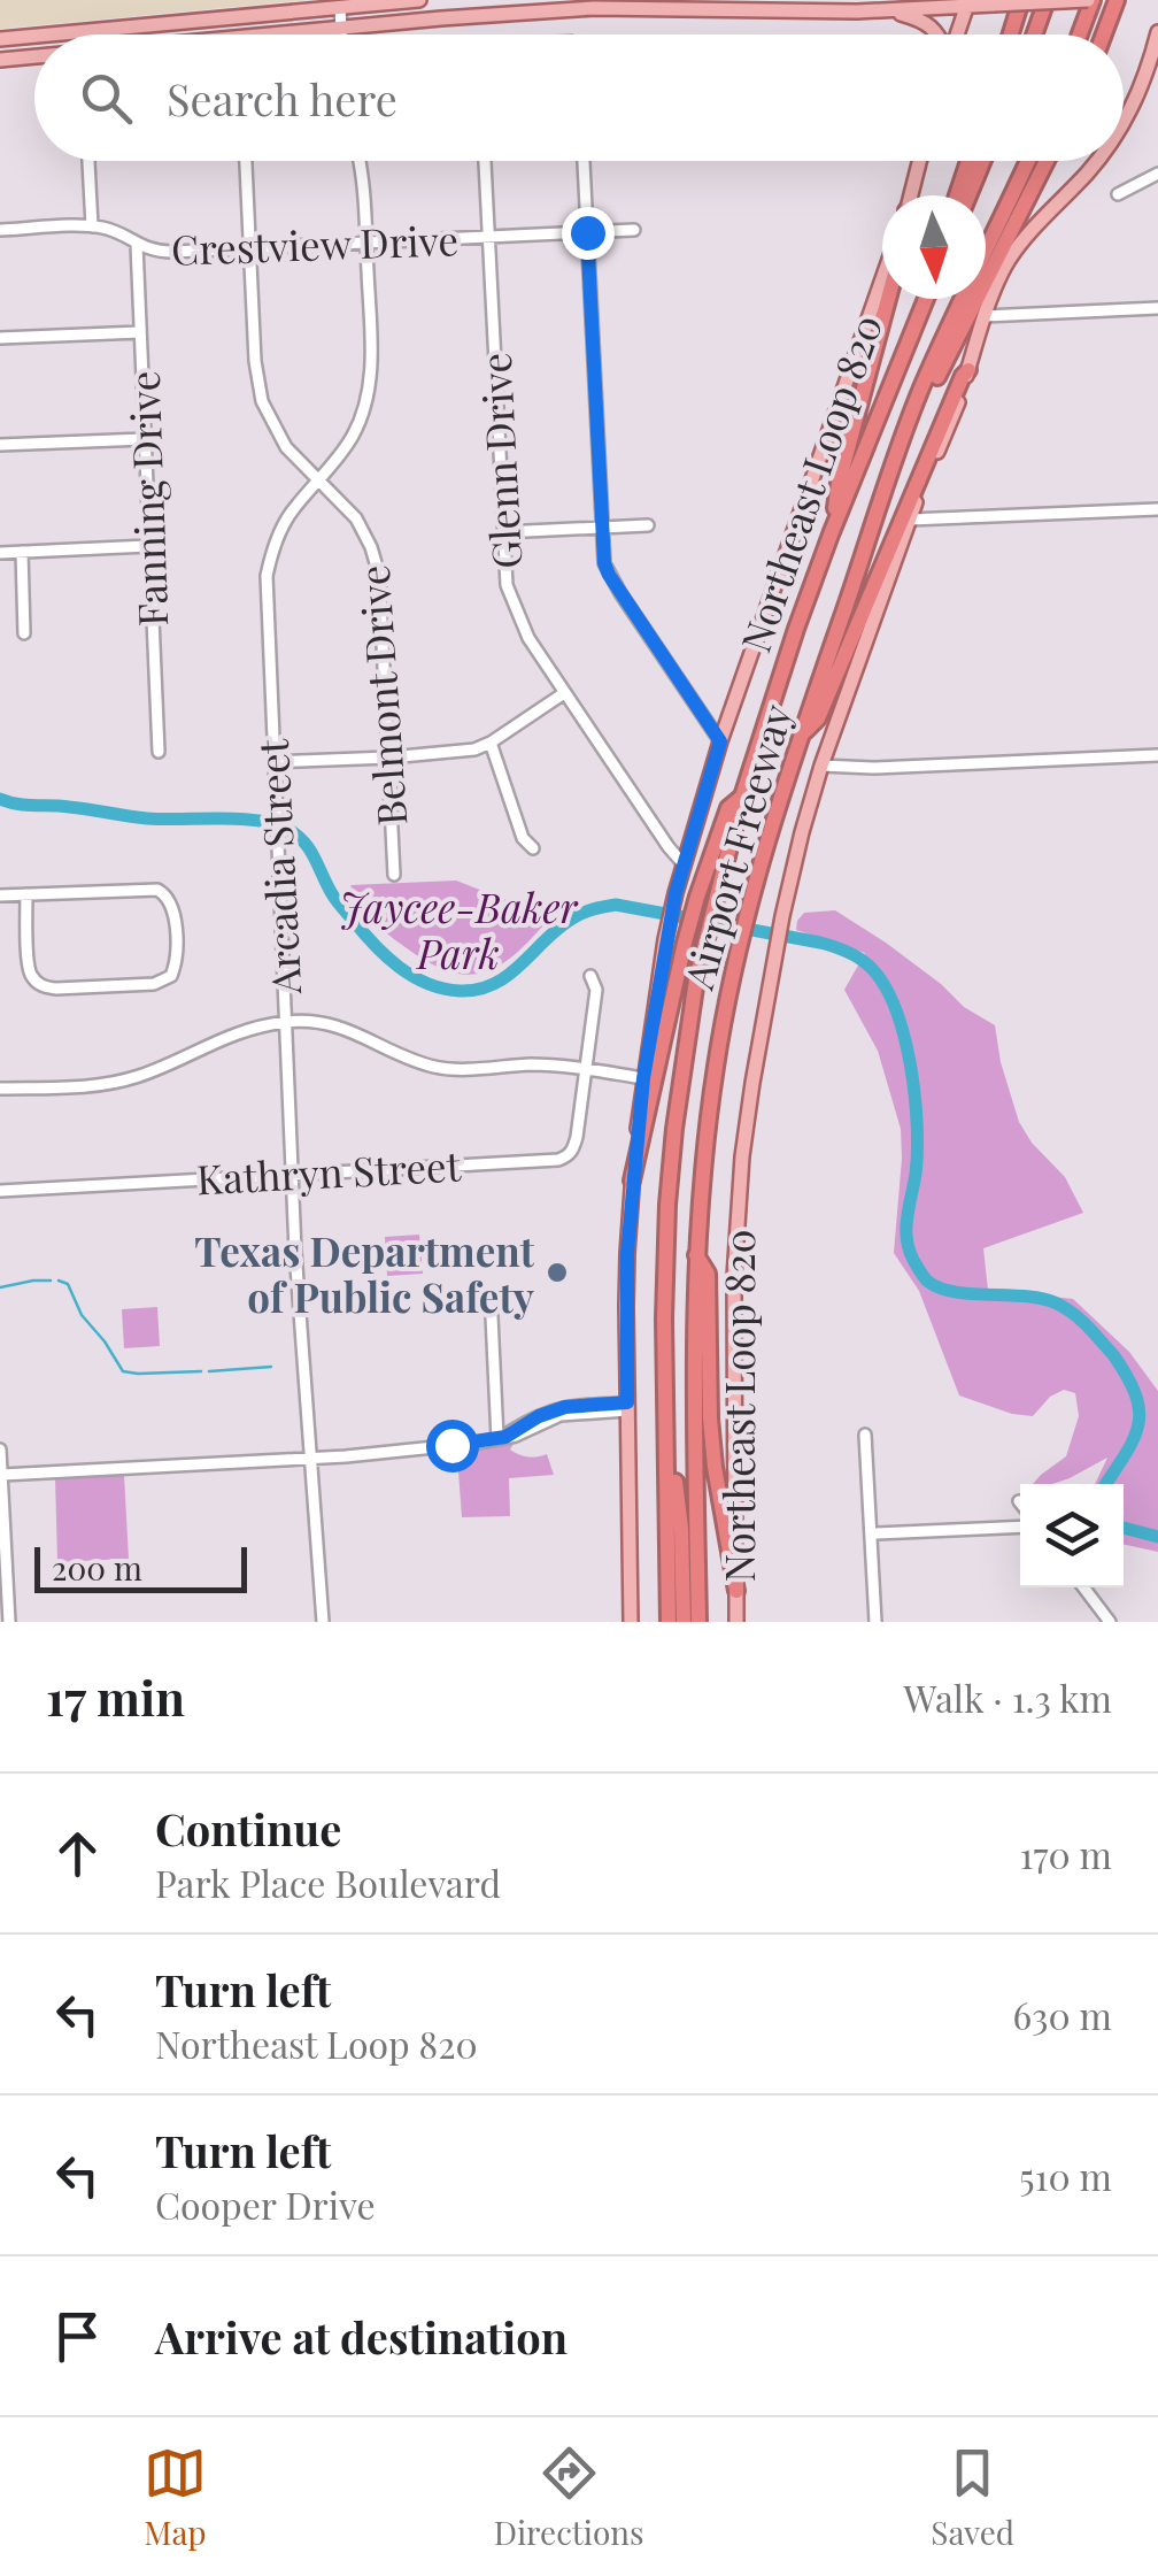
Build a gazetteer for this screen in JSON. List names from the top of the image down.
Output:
{
  "streets": {
    "highway": ["Airport Freeway"],
    "main road": ["Northeast Loop 820"],
    "street": [
      "Crestview Drive",
      "Glenn Drive",
      "Fanning Drive",
      "Belmont Drive",
      "Arcadia Street",
      "Kathryn Street"
    ]
  },
  "crossings": [
    ["Crestview Drive", "Glenn Drive"],
    ["Crestview Drive", "Fanning Drive"],
    ["Crestview Drive", "Belmont Drive"],
    ["Crestview Drive", "Arcadia Street"],
    ["Glenn Drive", "Northeast Loop 820"],
    ["Belmont Drive", "Arcadia Street"],
    ["Arcadia Street", "Kathryn Street"]
  ],
  "parks": ["Jaycee-Baker Park"],
  "places": ["Texas Department of Public Safety"],
  "scale_bar": "200 m",
  "north": "bottom",
  "page": {
    "search": "Search here",
    "scale": "200 m",
    "heading": ["17 min", "Walk · 1.3 km"],
    "list": [
      ["Continue", "Park Place Boulevard", "170 m"],
      ["Turn left", "Northeast Loop 820", "630 m"],
      ["Turn left", "Cooper Drive", "510 m"],
      "Arrive at destination"
    ],
    "nav": ["Map", "Directions", "Saved"]
  }
}
